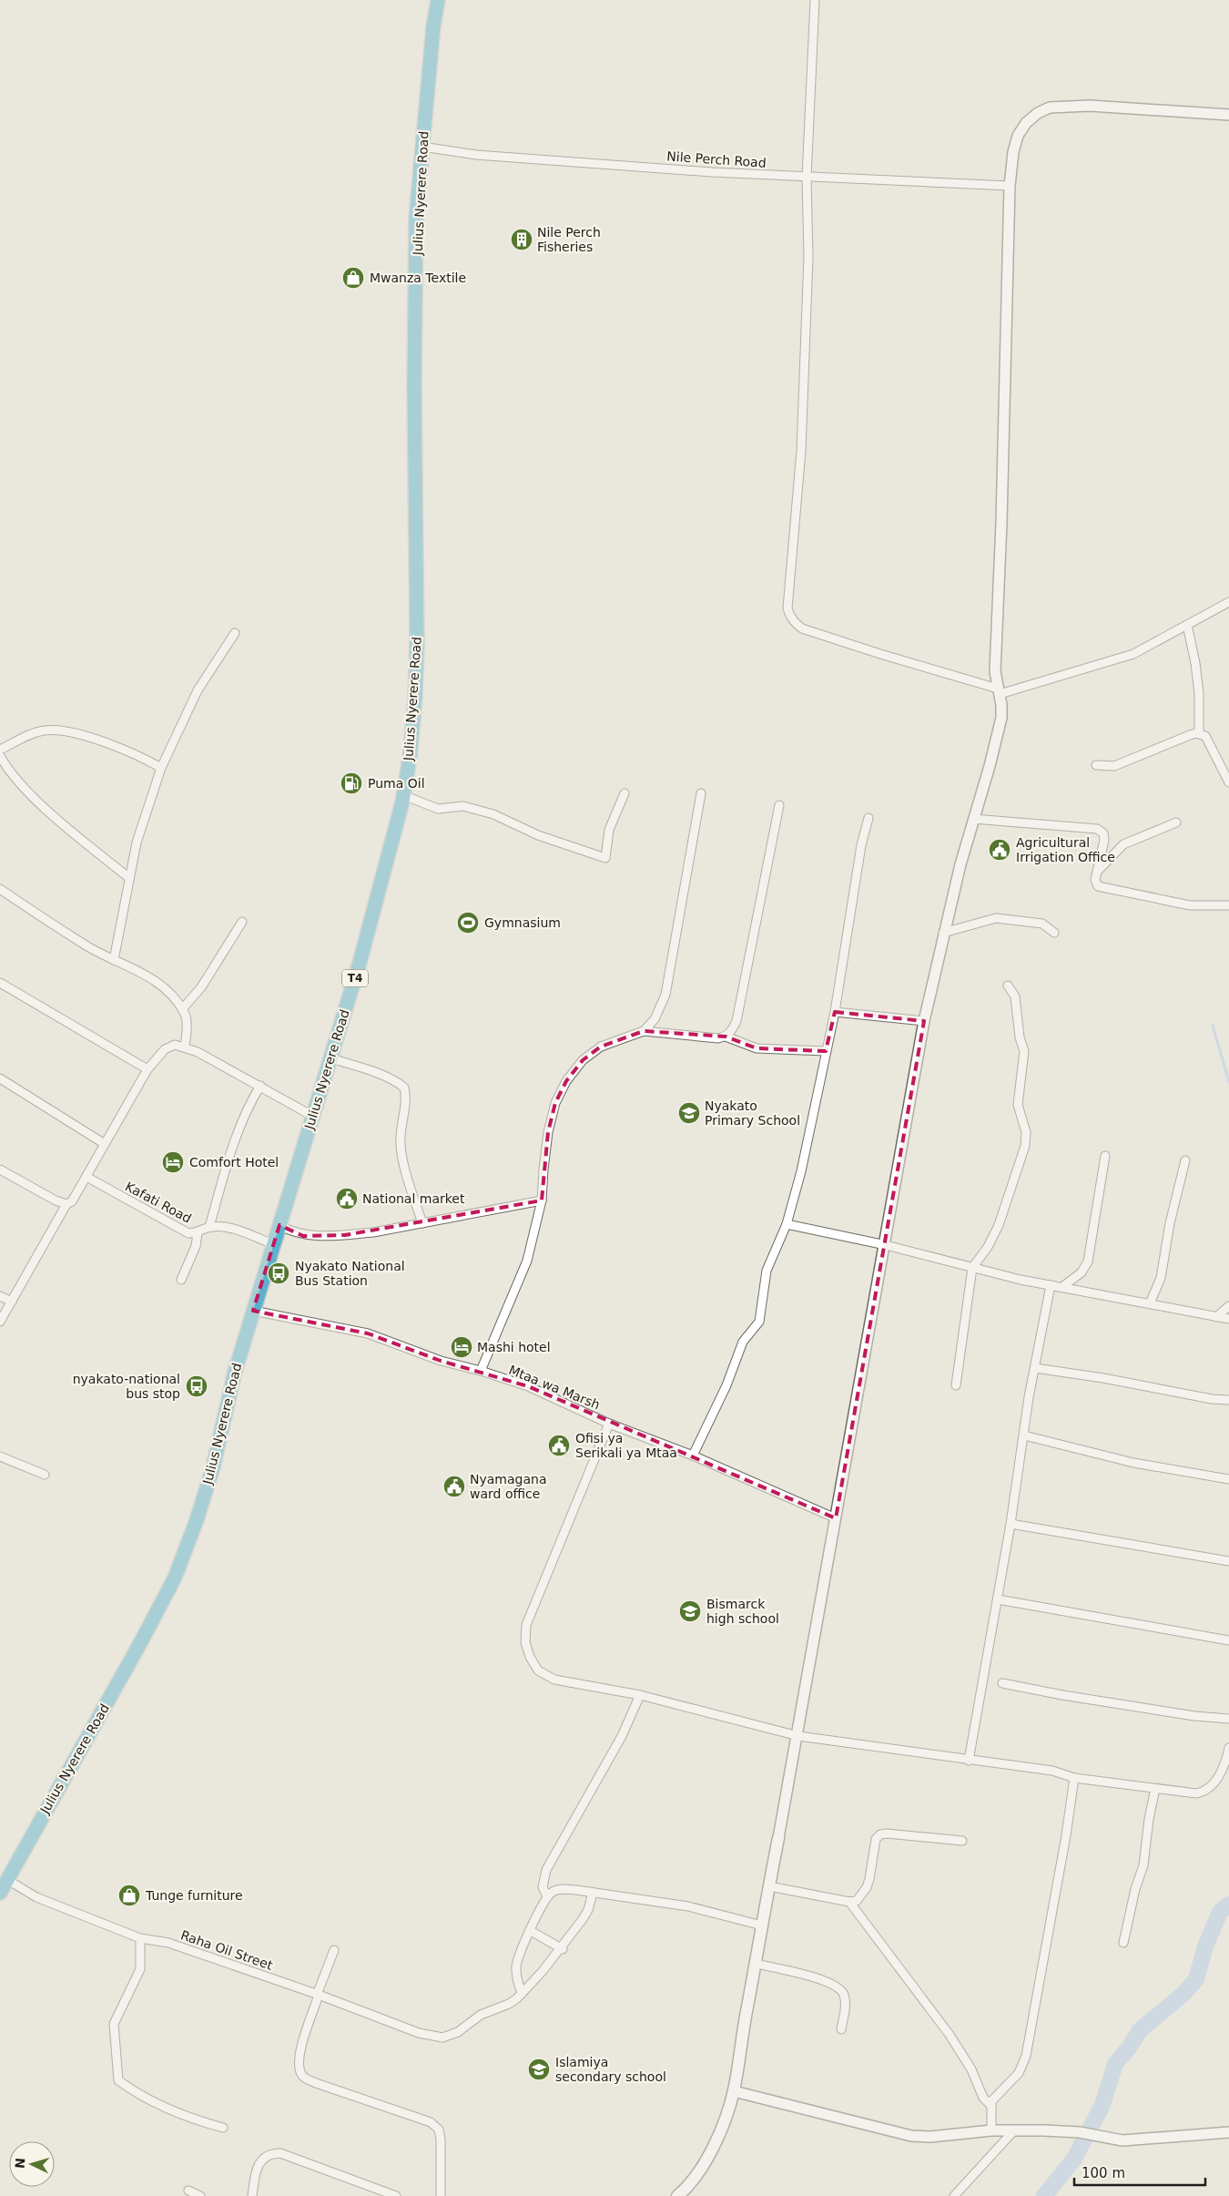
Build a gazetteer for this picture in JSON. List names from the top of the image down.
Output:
{
  "streets": {
    "highway": ["Julius Nyerere Road", "T4"],
    "street": [
      "Nile Perch Road",
      "Kafati Road",
      "Mtaa wa Marsh",
      "Raha Oil Street"
    ]
  },
  "crossings": [
    ["Nile Perch Road", "Julius Nyerere Road"],
    ["Julius Nyerere Road", "Mtaa wa Marsh"],
    ["Julius Nyerere Road", "Raha Oil Street"]
  ],
  "places": {
    "building": ["Nile Perch Fisheries"],
    "shop": ["Mwanza Textile", "Tunge furniture"],
    "fuel station": ["Puma Oil"],
    "public building": [
      "Agricultural Irrigation Office",
      "National market",
      "Ofisi ya Serikali ya Mtaa",
      "Nyamagana ward office"
    ],
    "sports": ["Gymnasium"],
    "school or university": ["Nyakato Primary School", "Bismarck high school", "Islamiya secondary school"],
    "hotel": ["Comfort Hotel", "Mashi hotel"],
    "bus stop": ["Nyakato National Bus Station", "nyakato-national bus stop"]
  },
  "scale_bar": "100 m",
  "north": "left"
}
